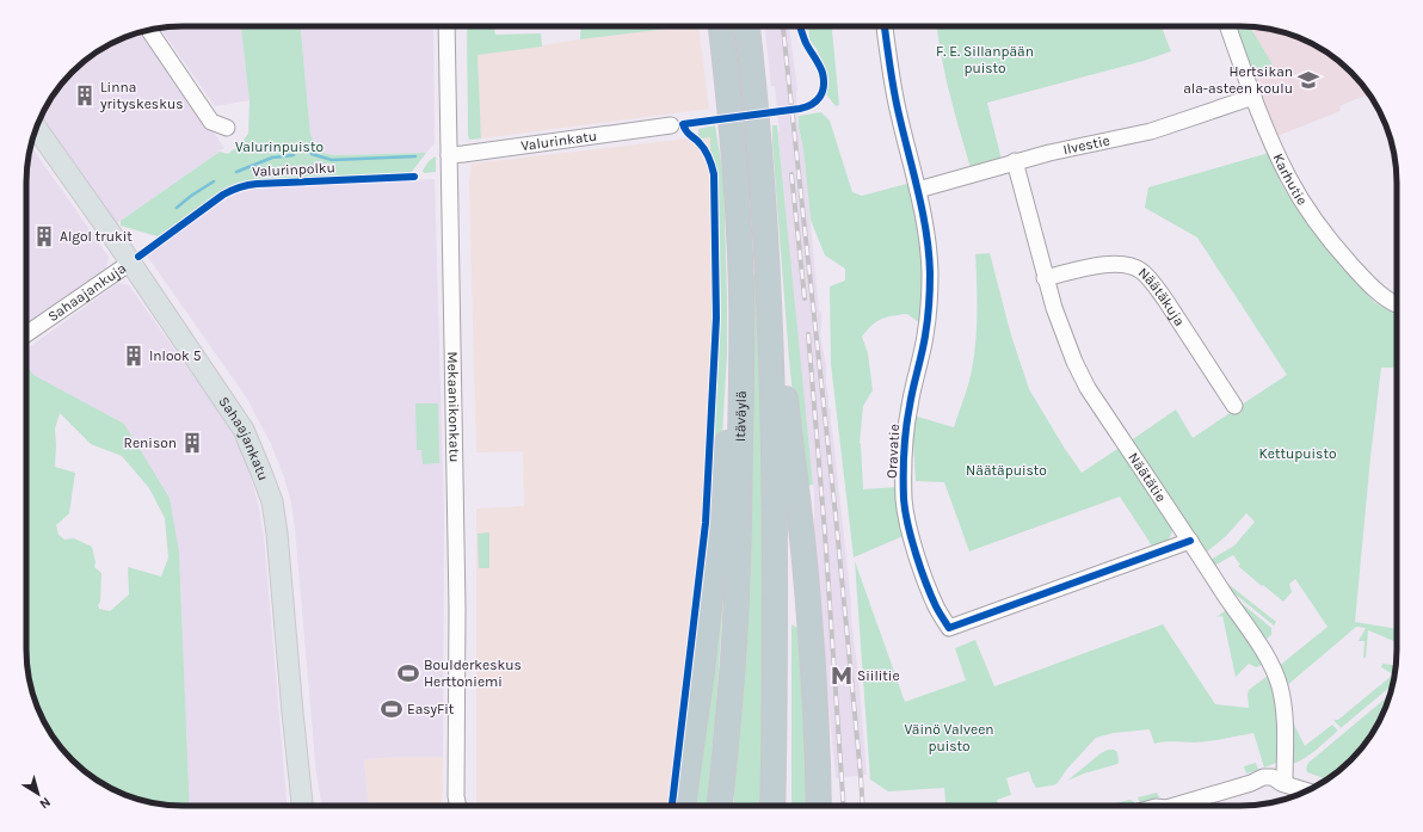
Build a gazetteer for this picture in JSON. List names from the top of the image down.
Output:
{
  "streets": {
    "highway": ["Itäväylä"],
    "main road": ["Sahaajankatu"],
    "street": [
      "Valurinkatu",
      "Ilvestie",
      "Karhutie",
      "Sahaajankuja",
      "Näätäkuja",
      "Mekaanikonkatu",
      "Oravatie",
      "Näätätie"
    ],
    "cycle path": ["Valurinpolku"]
  },
  "crossings": [
    ["Valurinkatu", "Mekaanikonkatu"],
    ["Ilvestie", "Karhutie"],
    ["Ilvestie", "Oravatie"],
    ["Ilvestie", "Näätätie"],
    ["Sahaajankuja", "Sahaajankatu"],
    ["Näätäkuja", "Näätätie"],
    ["Oravatie", "Näätätie"]
  ],
  "parks": [
    "F. E. Sillanpään puisto",
    "Valurinpuisto",
    "Kettupuisto",
    "Näätäpuisto",
    "Väinö Valveen puisto"
  ],
  "places": {
    "school or university": ["Hertsikan ala-asteen koulu"],
    "building": [
      "Linna yrityskeskus",
      "Algol trukit",
      "Inlook 5",
      "Renison"
    ],
    "sports": ["Boulderkeskus Herttoniemi", "EasyFit"],
    "metro station": ["Siilitie"]
  },
  "north": "bottom right"
}
